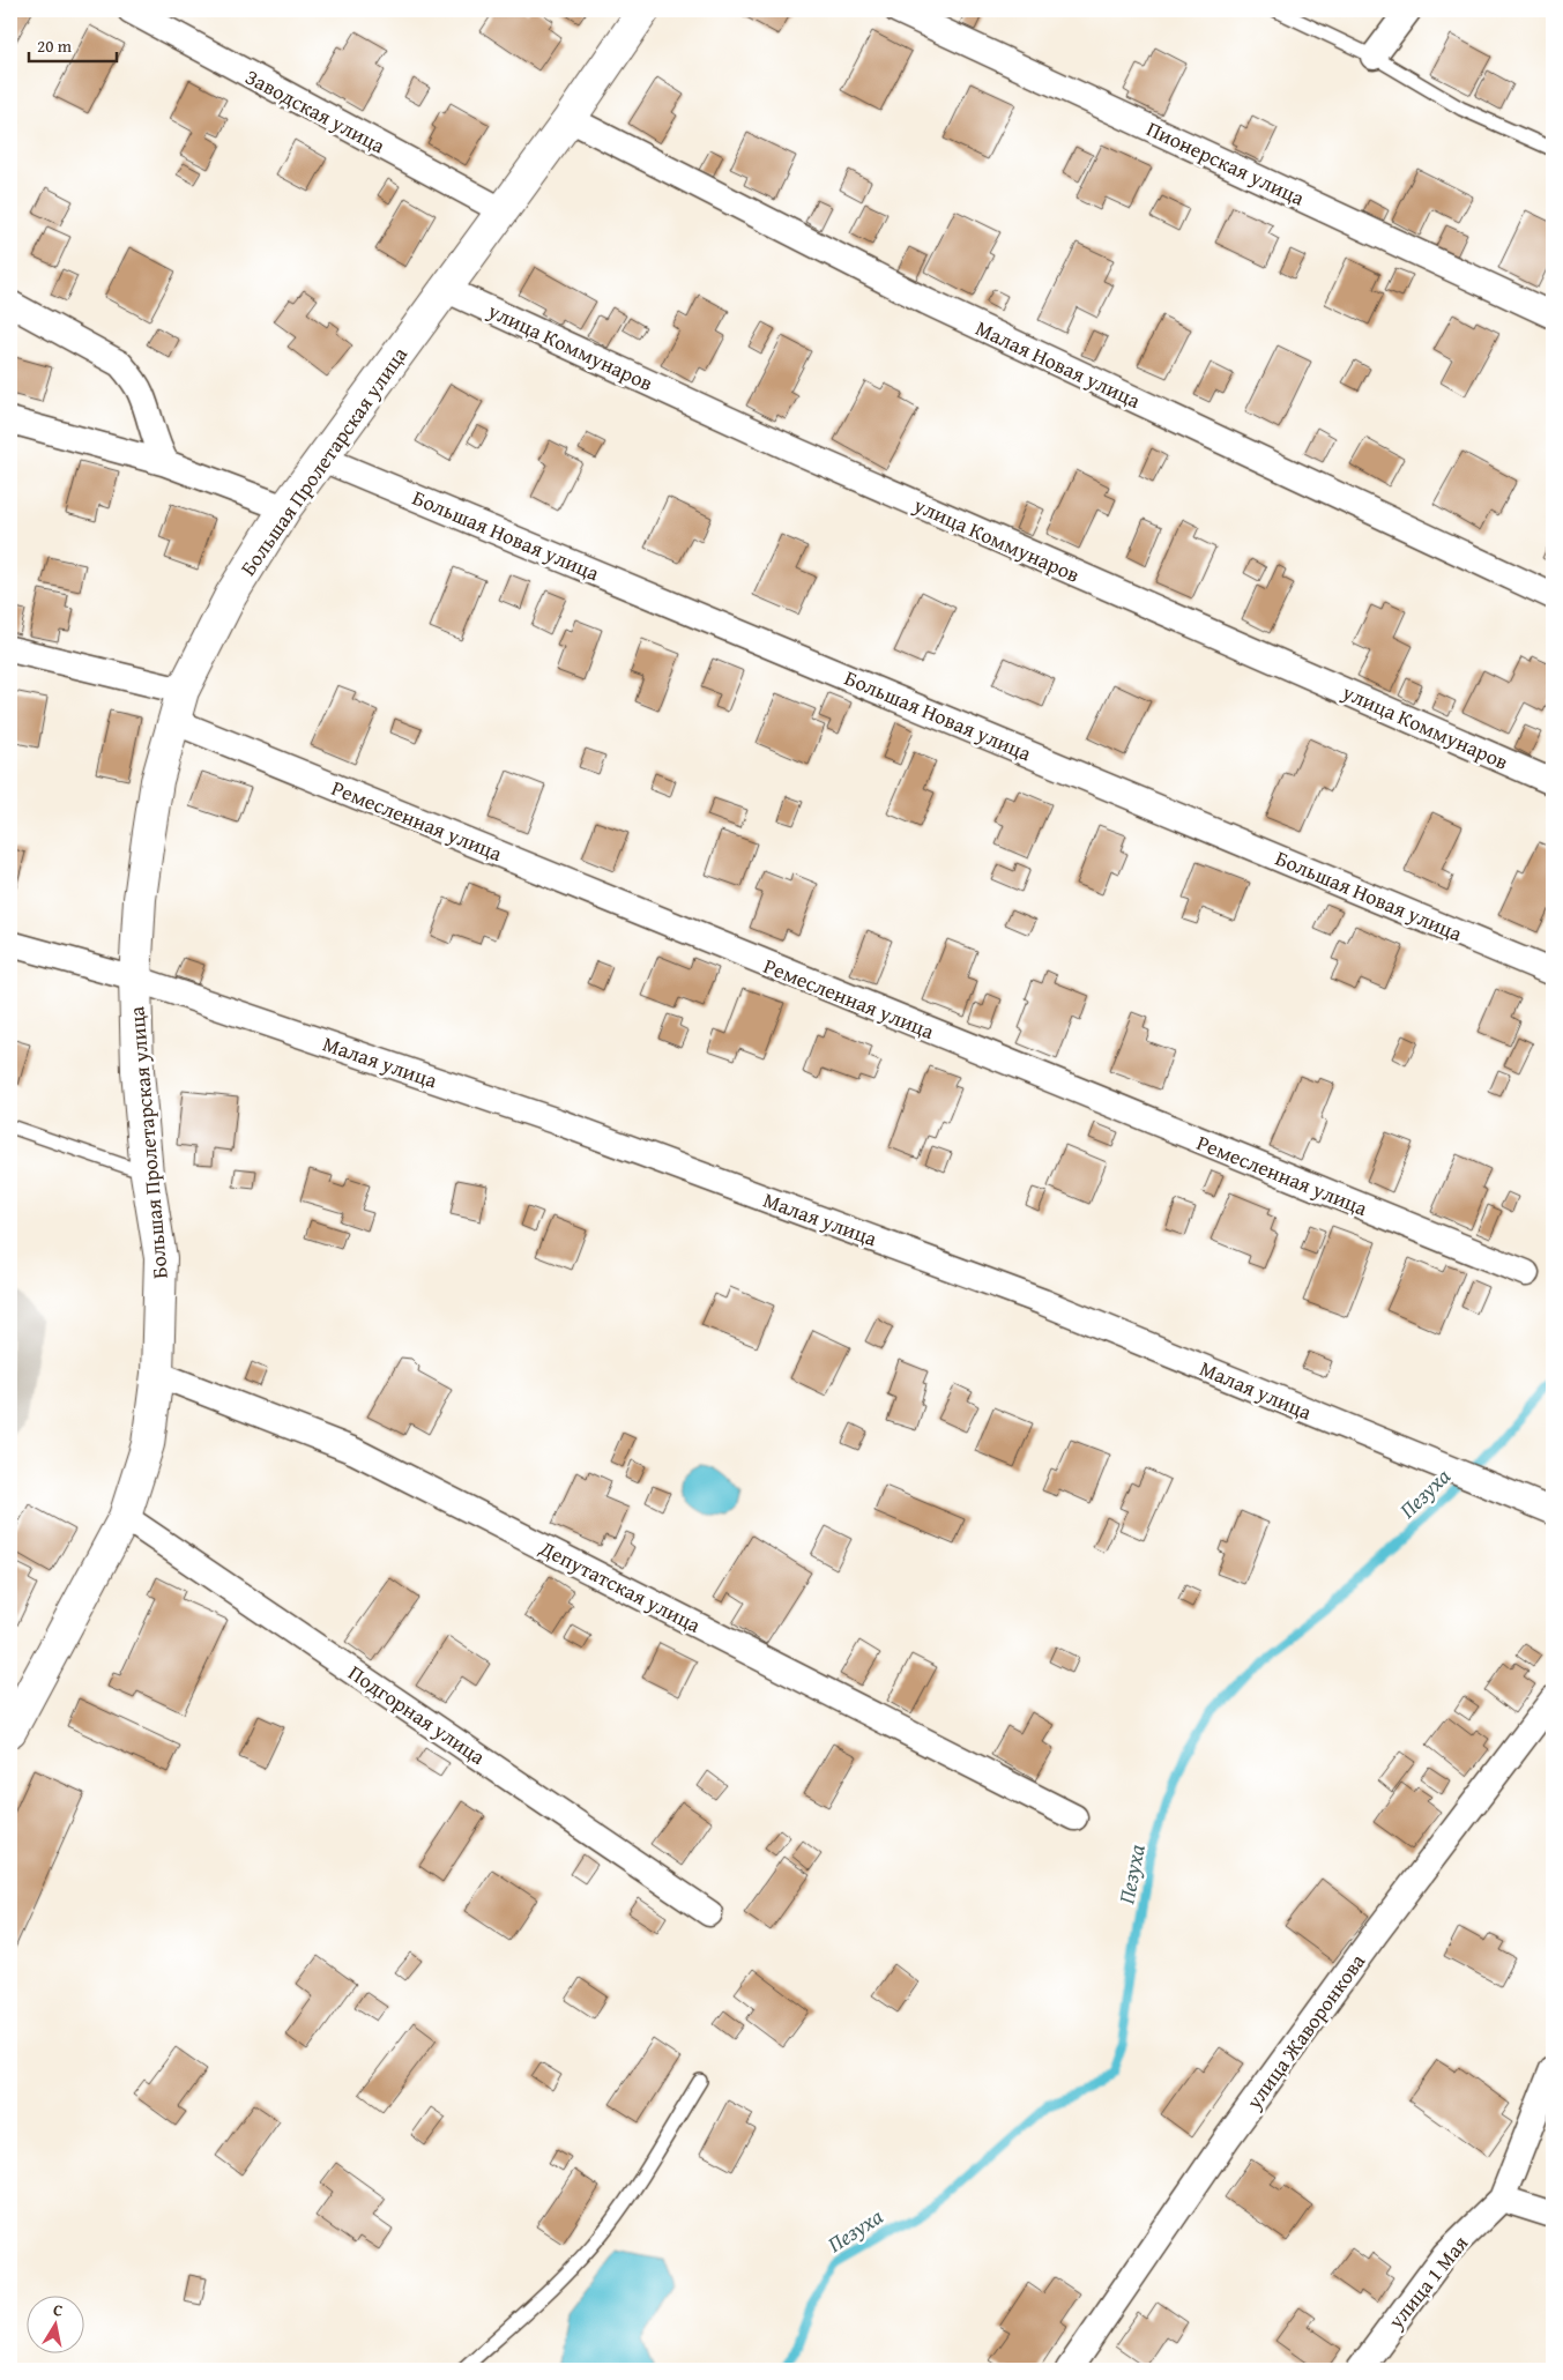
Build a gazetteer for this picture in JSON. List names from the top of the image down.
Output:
{
  "streets": {
    "street": [
      "Заводская улица",
      "Пионерская улица",
      "улица Коммунаров",
      "Малая Новая улица",
      "Большая Пролетарская улица",
      "Большая Новая улица",
      "Ремесленная улица",
      "Малая улица",
      "Депутатская улица",
      "Подгорная улица",
      "улица Жаворонкова",
      "улица 1 Мая"
    ]
  },
  "crossings": [
    ["Заводская улица", "Большая Пролетарская улица"],
    ["улица Коммунаров", "Большая Пролетарская улица"],
    ["Малая Новая улица", "Большая Пролетарская улица"],
    ["Большая Пролетарская улица", "Большая Новая улица"],
    ["Большая Пролетарская улица", "Ремесленная улица"],
    ["Большая Пролетарская улица", "Малая улица"],
    ["Большая Пролетарская улица", "Депутатская улица"],
    ["Большая Пролетарская улица", "Подгорная улица"]
  ],
  "water": ["Пезуха"],
  "scale_bar": "20 m",
  "north": "top"
}
